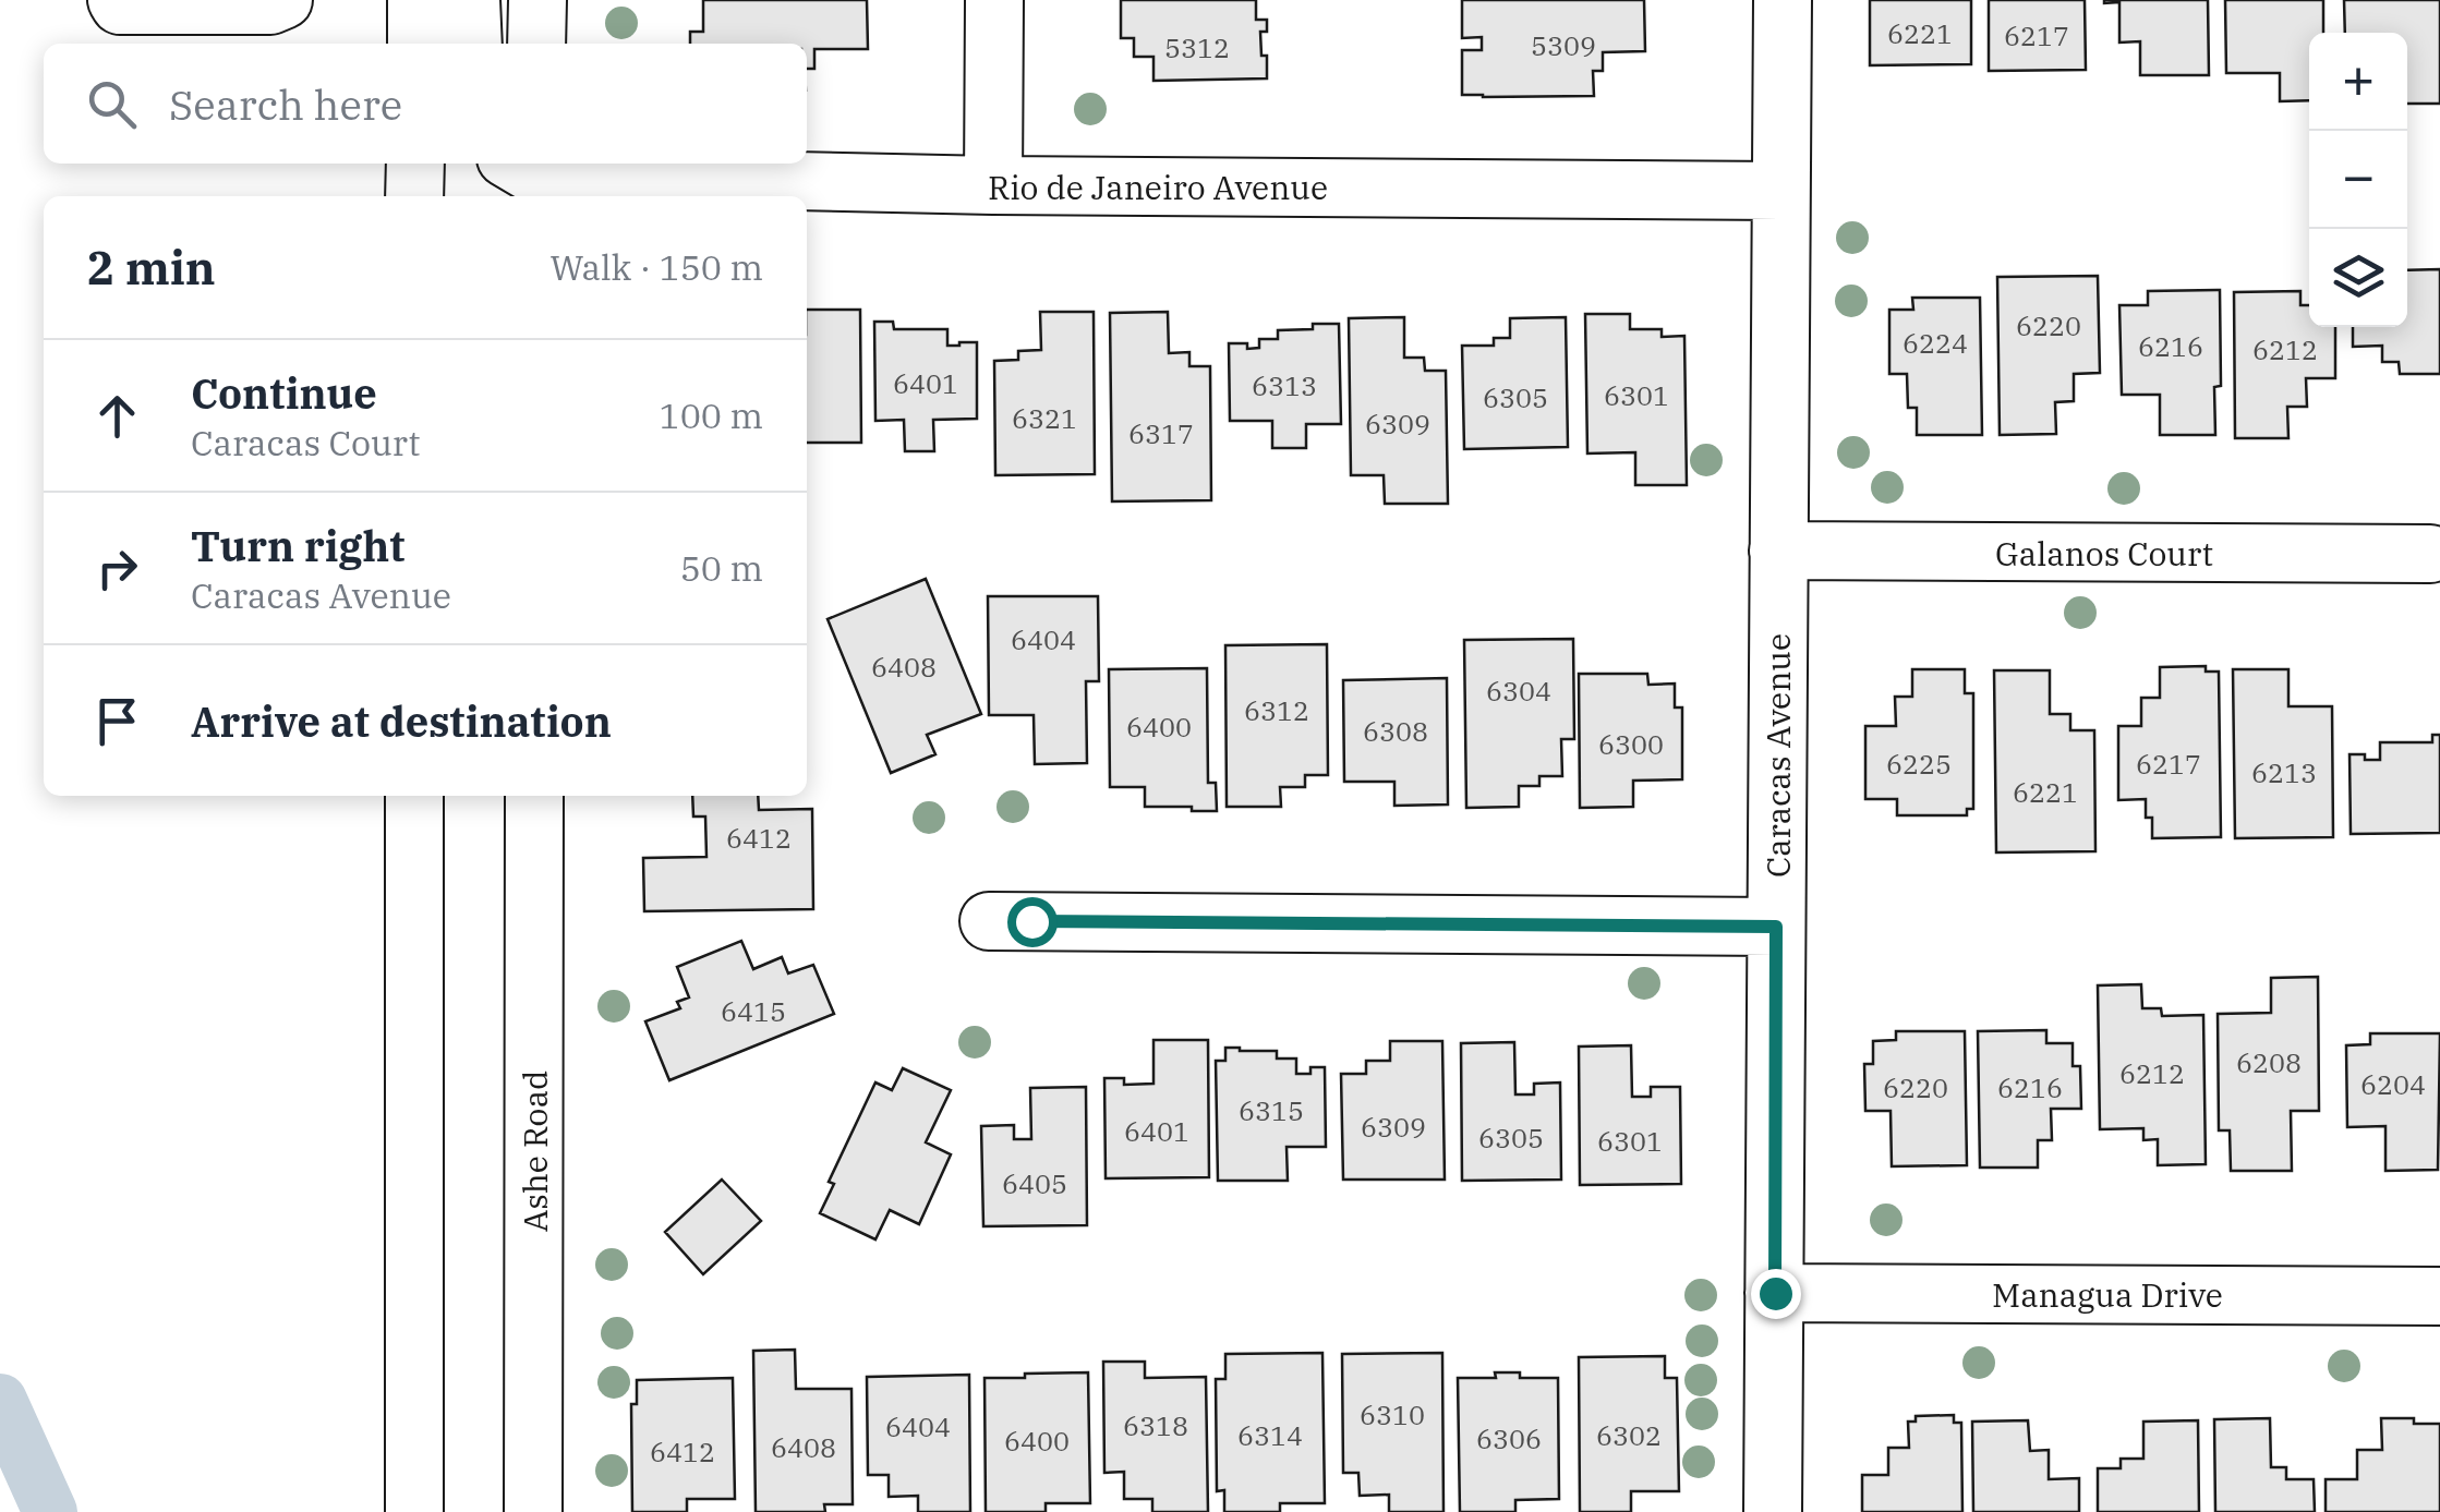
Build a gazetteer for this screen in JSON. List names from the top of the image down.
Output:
{
  "streets": {
    "street": [
      "Rio de Janeiro Avenue",
      "Galanos Court",
      "Caracas Avenue",
      "Ashe Road",
      "Managua Drive"
    ]
  },
  "crossings": [
    ["Rio de Janeiro Avenue", "Caracas Avenue"],
    ["Galanos Court", "Caracas Avenue"],
    ["Caracas Avenue", "Managua Drive"]
  ],
  "house_numbers": [
    "6221",
    "6217",
    "5309",
    "5312",
    "6220",
    "6224",
    "6216",
    "6212",
    "6401",
    "6313",
    "6301",
    "6305",
    "6321",
    "6309",
    "6317",
    "6404",
    "6408",
    "6304",
    "6312",
    "6400",
    "6308",
    "6300",
    "6225",
    "6217",
    "6213",
    "6221",
    "6412",
    "6415",
    "6208",
    "6212",
    "6204",
    "6220",
    "6216",
    "6315",
    "6309",
    "6401",
    "6305",
    "6301",
    "6405",
    "6310",
    "6318",
    "6404",
    "6314",
    "6302",
    "6306",
    "6400",
    "6408",
    "6412"
  ],
  "page": {
    "map_buttons": ["+", "−"],
    "search": "Search here",
    "heading": ["2 min", "Walk · 150 m"],
    "list": [
      ["Continue", "Caracas Court", "100 m"],
      ["Turn right", "Caracas Avenue", "50 m"],
      "Arrive at destination"
    ]
  }
}
